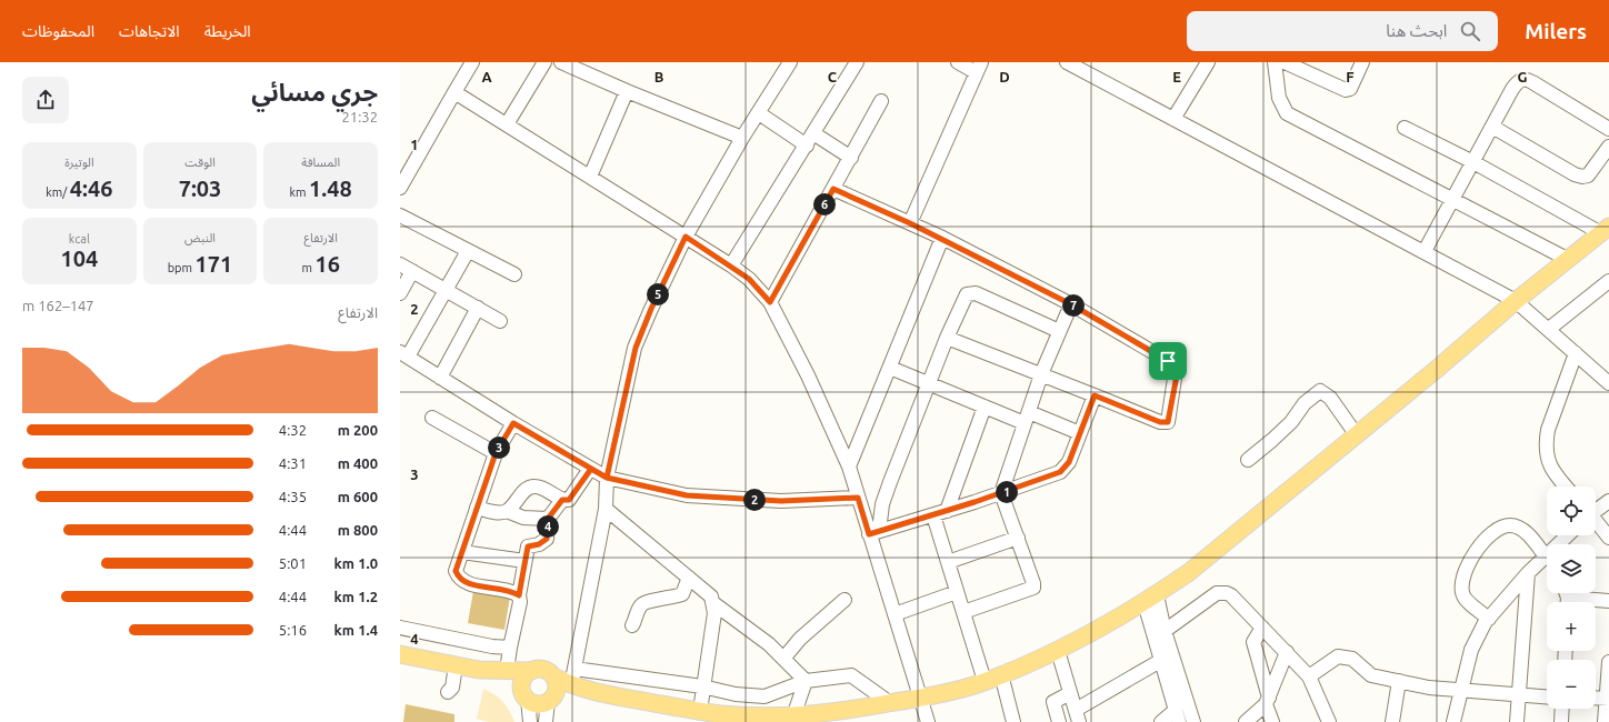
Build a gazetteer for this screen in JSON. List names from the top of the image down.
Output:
{
  "page": {
    "header": "Milers",
    "search": "ابحث هنا",
    "nav": ["الخريطة", "الاتجاهات", "المحفوظات"],
    "heading": ["جري مسائي", "21:32"],
    "stats": [
      ["المسافة", "1.48 km"],
      ["الوقت", "7:03"],
      ["الوتيرة", "4:46 /km"],
      ["الارتفاع", "16 m"],
      ["النبض", "171 bpm"],
      ["kcal", "104"]
    ],
    "pins": [
      "6",
      "5",
      "7",
      "3",
      "1",
      "2",
      "4"
    ],
    "chart": ["الارتفاع", "147–162 m"],
    "list": [
      {
        "name": "200 m",
        "note": "4:32"
      },
      {
        "name": "400 m",
        "note": "4:31"
      },
      {
        "name": "600 m",
        "note": "4:35"
      },
      {
        "name": "800 m",
        "note": "4:44"
      },
      {
        "name": "1.0 km",
        "note": "5:01"
      },
      {
        "name": "1.2 km",
        "note": "4:44"
      },
      {
        "name": "1.4 km",
        "note": "5:16"
      }
    ],
    "map_buttons": ["+", "−"]
  },
  "grid": {
    "columns": [
      "A",
      "B",
      "C",
      "D",
      "E",
      "F",
      "G"
    ],
    "rows": [
      "1",
      "2",
      "3",
      "4"
    ]
  }
}
